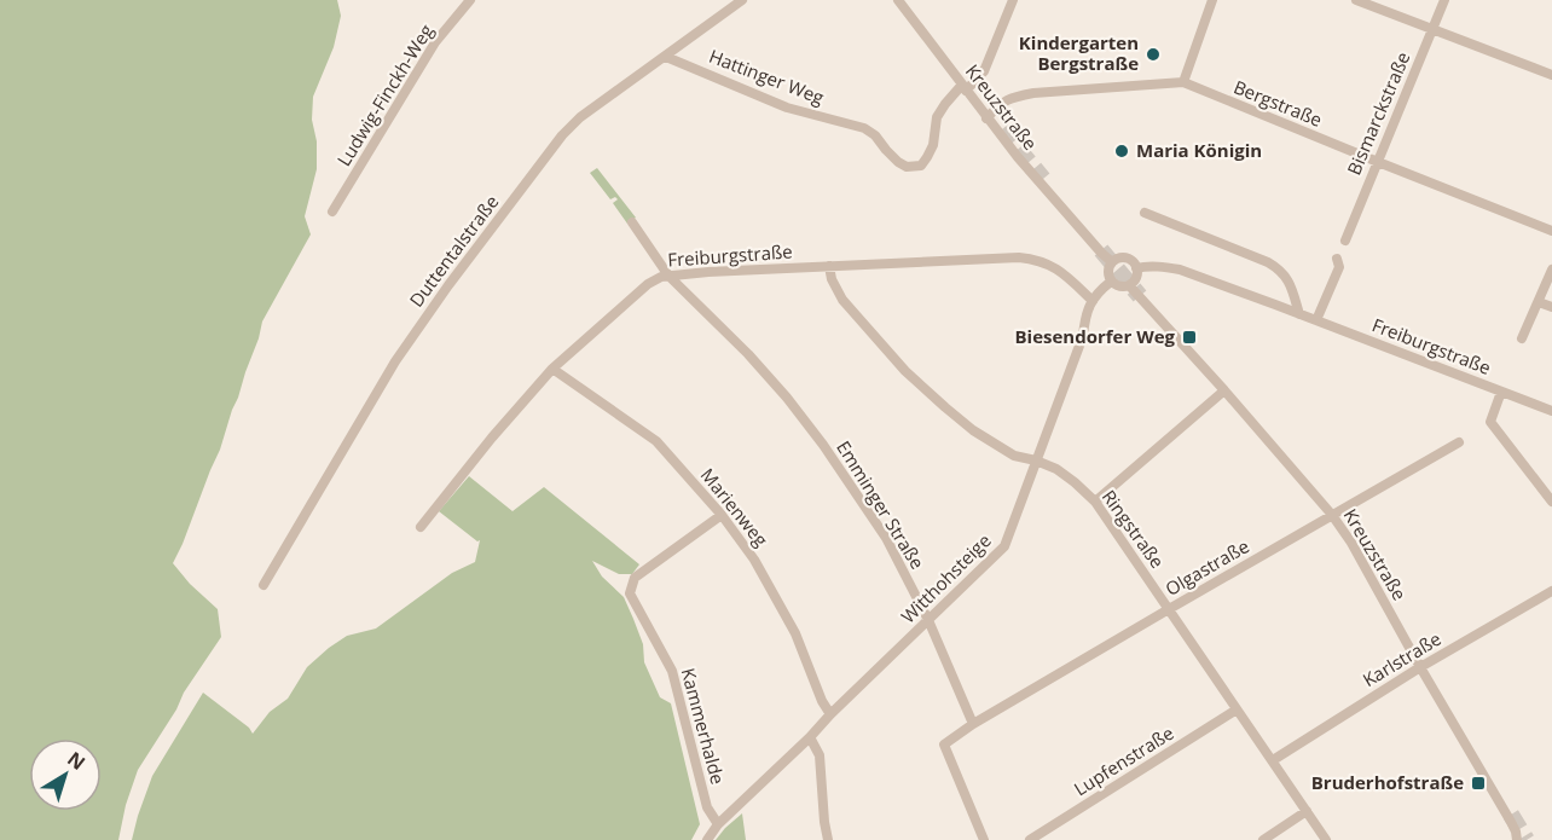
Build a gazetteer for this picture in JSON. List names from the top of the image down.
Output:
{
  "streets": {
    "street": [
      "Hattinger Weg",
      "Ludwig-Finckh-Weg",
      "Bergstraße",
      "Kreuzstraße",
      "Bismarckstraße",
      "Duttentalstraße",
      "Freiburgstraße",
      "Emminger Straße",
      "Marienweg",
      "Ringstraße",
      "Olgastraße",
      "Witthohsteige",
      "Karlstraße",
      "Kammerhalde",
      "Lupfenstraße"
    ]
  },
  "crossings": [
    ["Hattinger Weg", "Kreuzstraße"],
    ["Hattinger Weg", "Duttentalstraße"],
    ["Bergstraße", "Kreuzstraße"],
    ["Bergstraße", "Bismarckstraße"],
    ["Kreuzstraße", "Freiburgstraße"],
    ["Kreuzstraße", "Olgastraße"],
    ["Kreuzstraße", "Witthohsteige"],
    ["Kreuzstraße", "Karlstraße"],
    ["Freiburgstraße", "Emminger Straße"],
    ["Freiburgstraße", "Marienweg"],
    ["Freiburgstraße", "Ringstraße"],
    ["Freiburgstraße", "Witthohsteige"],
    ["Emminger Straße", "Olgastraße"],
    ["Emminger Straße", "Witthohsteige"],
    ["Marienweg", "Witthohsteige"],
    ["Marienweg", "Kammerhalde"],
    ["Ringstraße", "Olgastraße"],
    ["Ringstraße", "Witthohsteige"],
    ["Ringstraße", "Karlstraße"],
    ["Ringstraße", "Lupfenstraße"],
    ["Witthohsteige", "Kammerhalde"]
  ],
  "places": {
    "other": ["Kindergarten Bergstraße", "Maria Königin"],
    "transit": ["Biesendorfer Weg", "Bruderhofstraße"]
  },
  "north": "top right"
}
